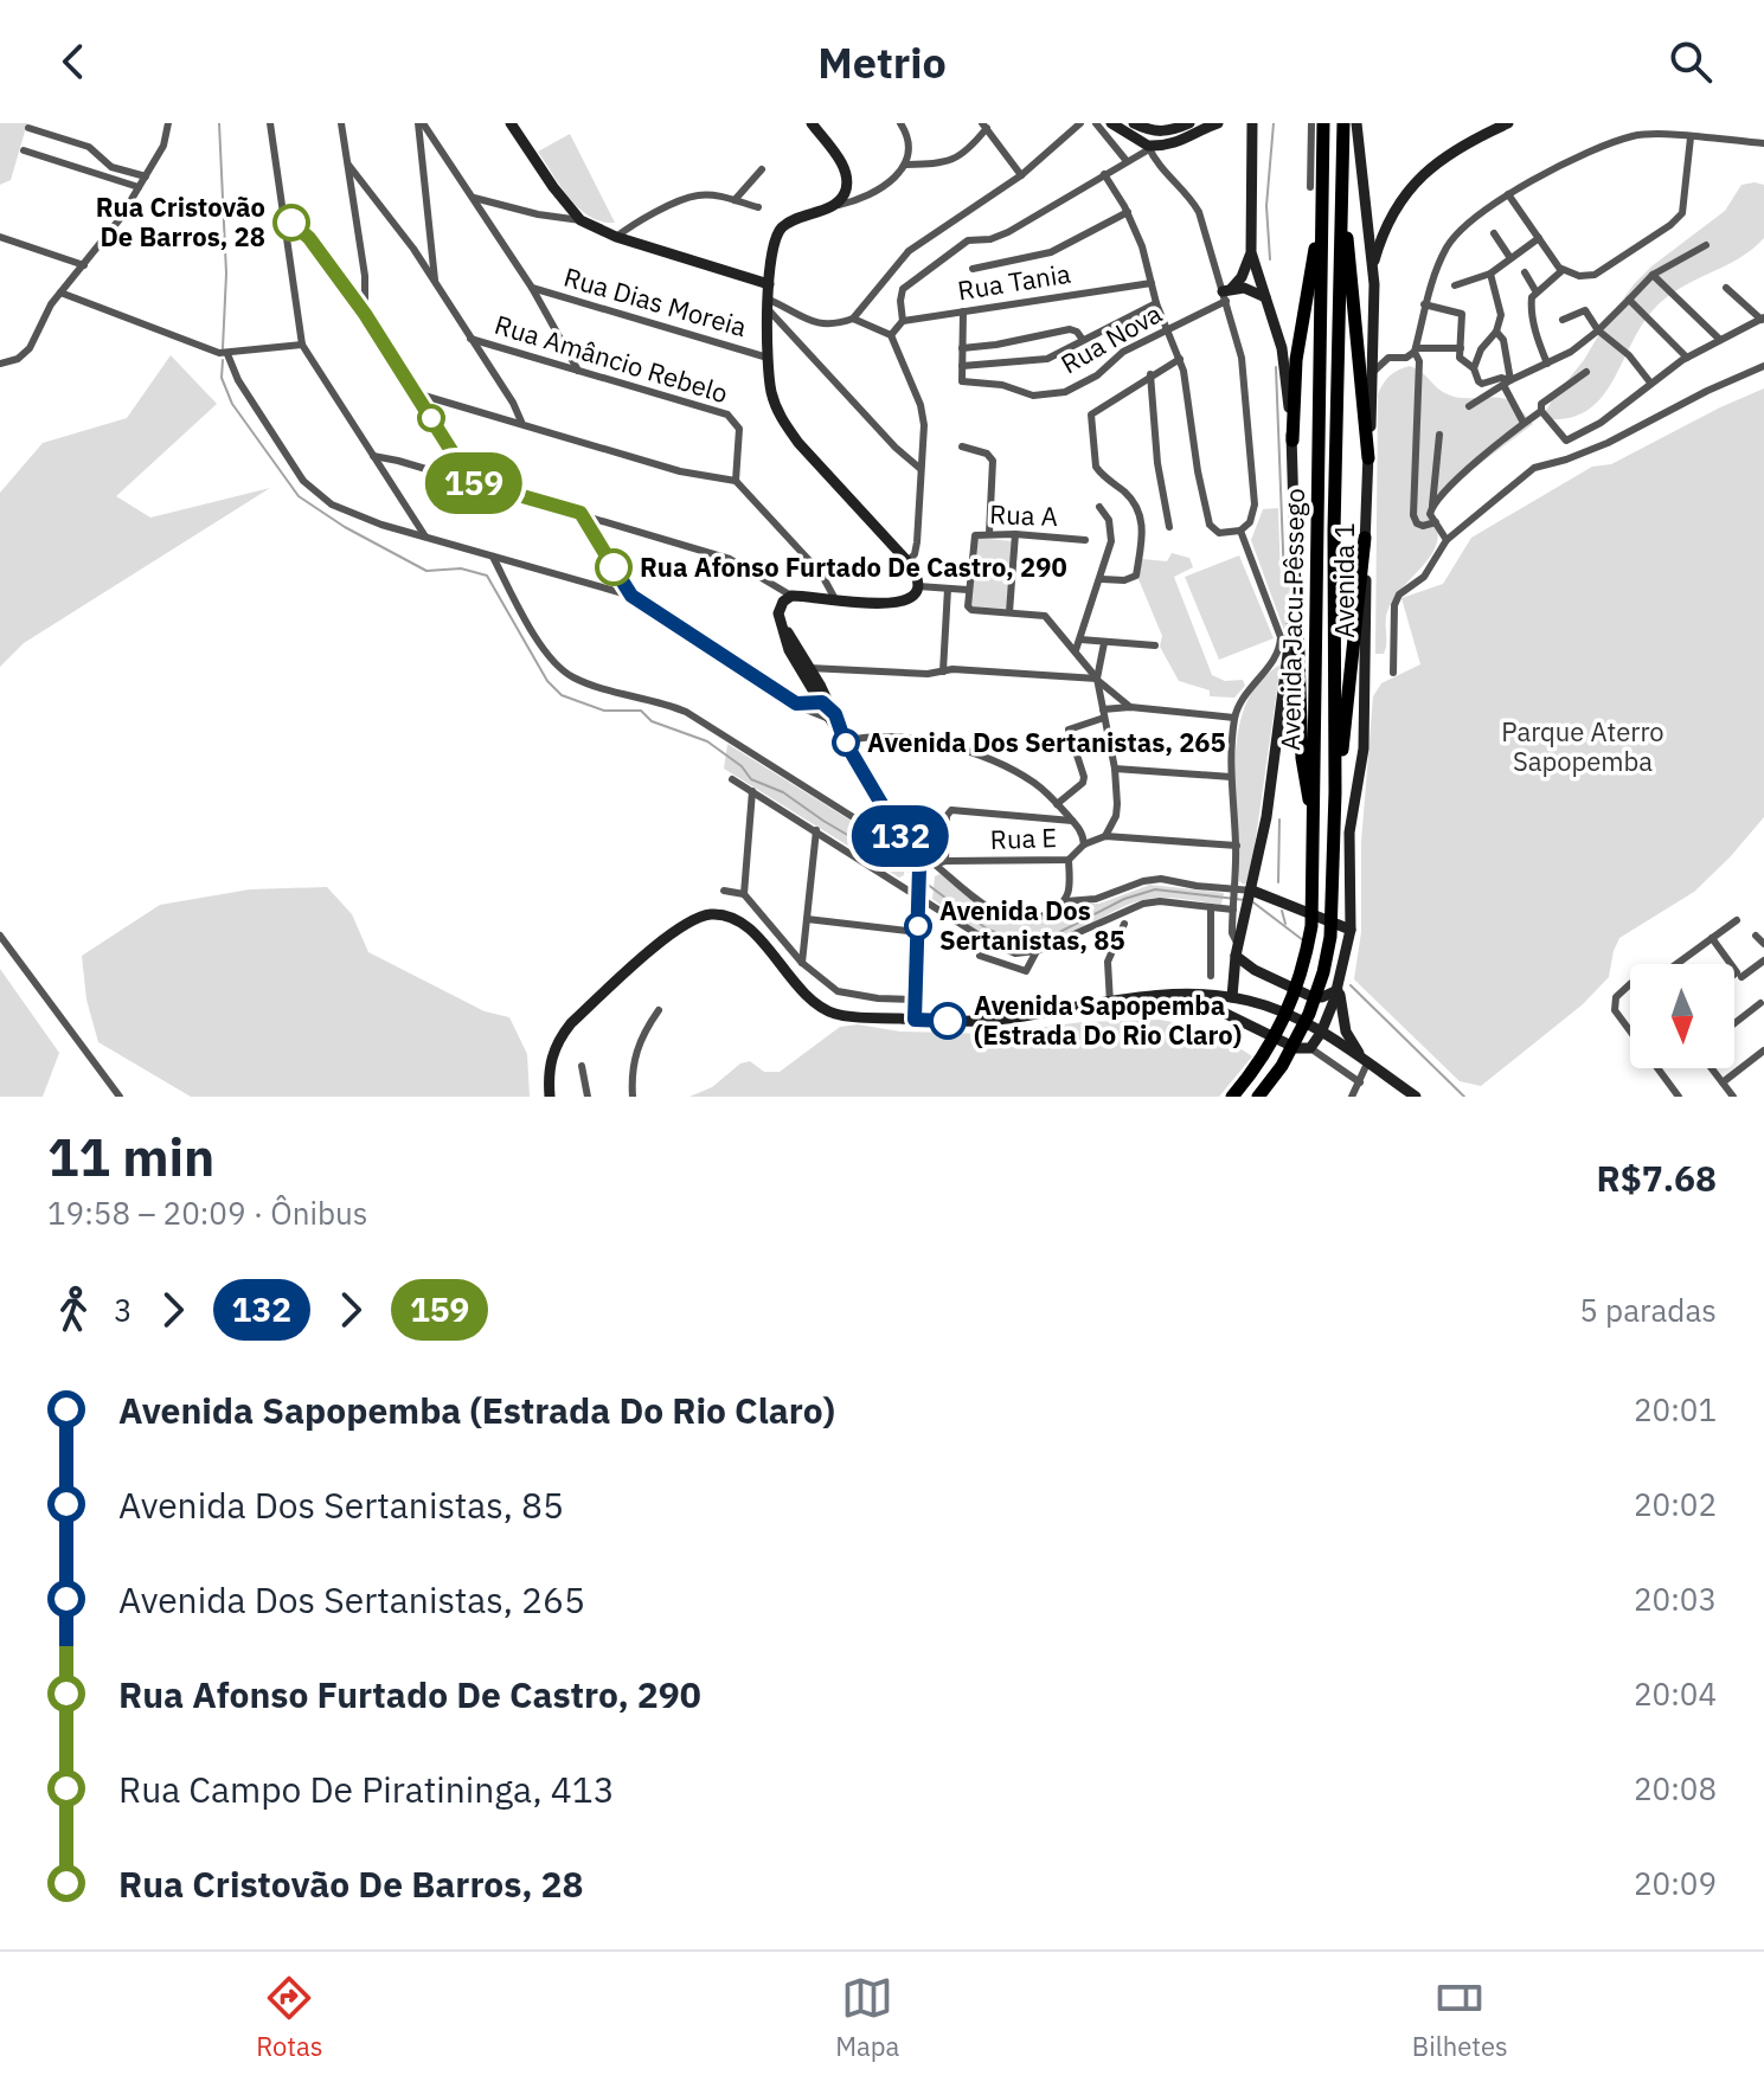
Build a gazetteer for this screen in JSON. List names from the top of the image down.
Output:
{
  "streets": {
    "highway": ["Avenida Jacu-Pêssego"],
    "main road": ["Avenida 1"],
    "street": [
      "Rua Tania",
      "Rua Dias Moreia",
      "Rua Nova",
      "Rua Amâncio Rebelo",
      "Rua A",
      "Rua E"
    ]
  },
  "parks": ["Parque Aterro Sapopemba"],
  "places": [
    "Rua Cristovão De Barros, 28",
    "Rua Afonso Furtado De Castro, 290",
    "Avenida Dos Sertanistas, 265",
    "Avenida Dos Sertanistas, 85",
    "Avenida Sapopemba (Estrada Do Rio Claro)"
  ],
  "lines": ["bus line 159", "bus line 132"],
  "north": "bottom",
  "page": {
    "header": "Metrio",
    "on_map": ["132", "159"],
    "heading": ["11 min", "19:58 – 20:09 · Ônibus", "R$7.68"],
    "legs": [
      "3",
      "132",
      "159",
      "5 paradas"
    ],
    "list": [
      {
        "name": "Avenida Sapopemba (Estrada Do Rio Claro)",
        "value": "20:01"
      },
      {
        "name": "Avenida Dos Sertanistas, 85",
        "value": "20:02"
      },
      {
        "name": "Avenida Dos Sertanistas, 265",
        "value": "20:03"
      },
      {
        "name": "Rua Afonso Furtado De Castro, 290",
        "value": "20:04"
      },
      {
        "name": "Rua Campo De Piratininga, 413",
        "value": "20:08"
      },
      {
        "name": "Rua Cristovão De Barros, 28",
        "value": "20:09"
      }
    ],
    "tabs": ["Rotas", "Mapa", "Bilhetes"]
  }
}
